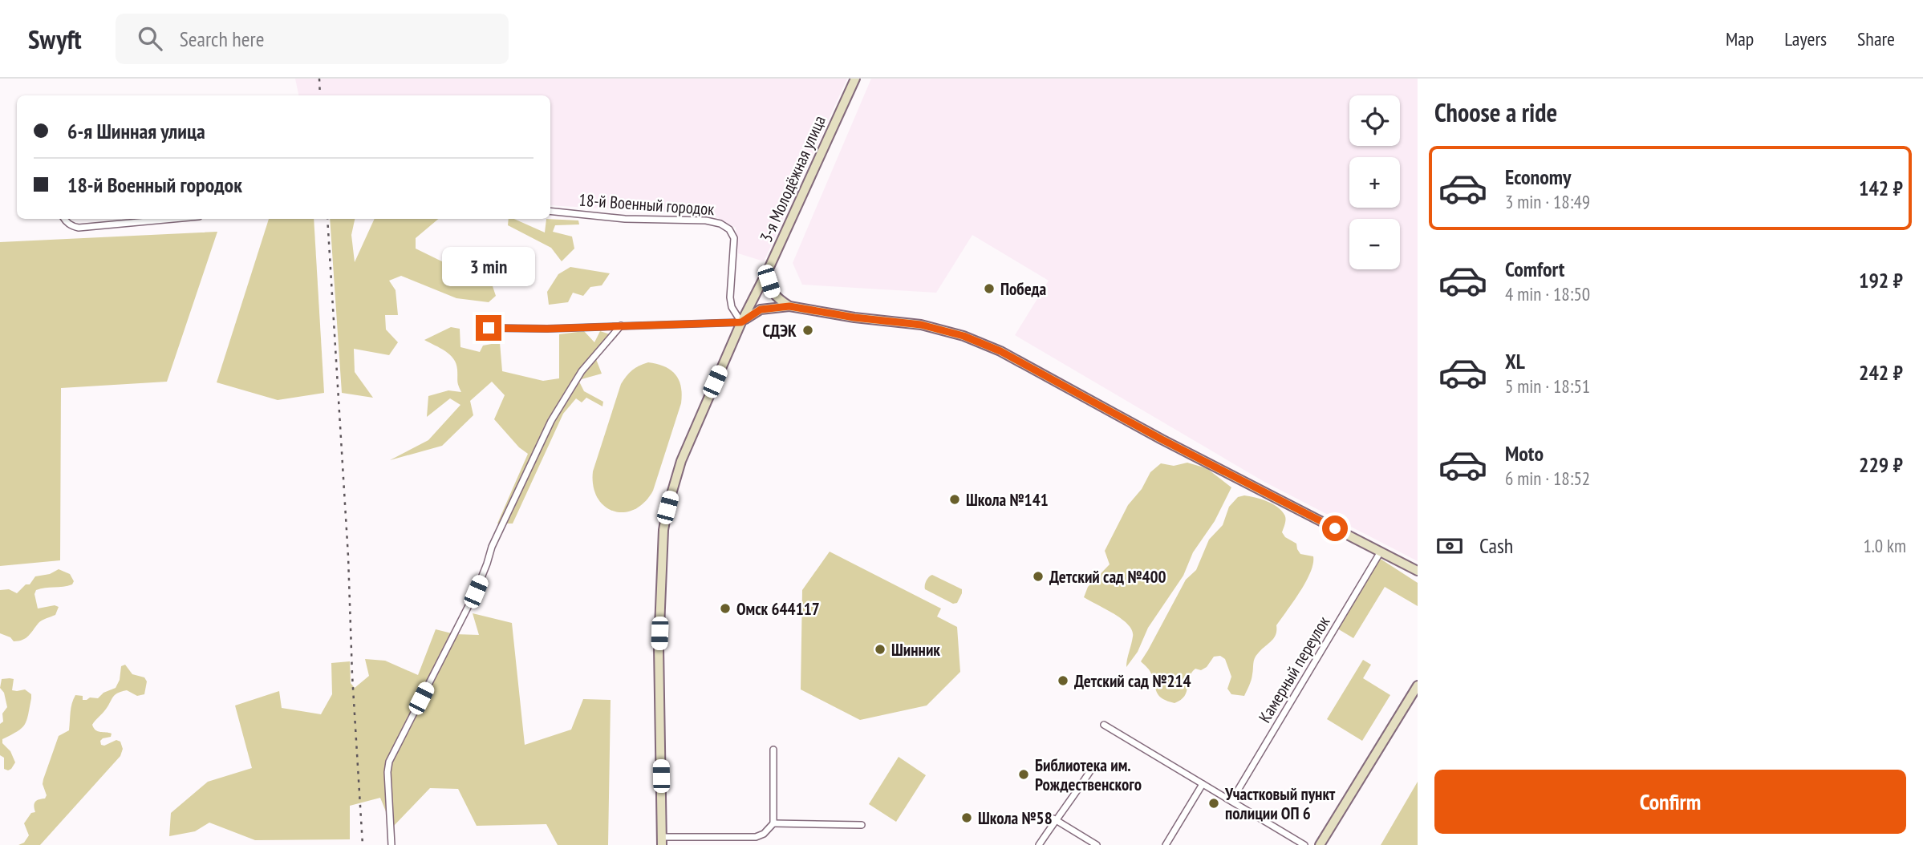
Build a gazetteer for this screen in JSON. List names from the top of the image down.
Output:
{
  "streets": {
    "main road": ["3-я Молодёжная улица"],
    "street": ["18-й Военный городок", "Камерный переулок"]
  },
  "crossings": [
    ["3-я Молодёжная улица", "18-й Военный городок"]
  ],
  "places": [
    "Победа",
    "СДЭК",
    "Школа №141",
    "Детский сад №400",
    "Омск 644117",
    "Шинник",
    "Детский сад №214",
    "Библиотека им. Рождественского",
    "Участковый пункт полиции ОП 6",
    "Школа №58"
  ],
  "page": {
    "header": "Swyft",
    "search": "Search here",
    "nav": ["Map", "Layers", "Share"],
    "heading": "Choose a ride",
    "map_buttons": ["+", "−"],
    "banner": ["6-я Шинная улица", "18-й Военный городок"],
    "list": [
      {
        "name": "Economy",
        "note": "3 min · 18:49",
        "value": "142 ₽"
      },
      {
        "name": "Comfort",
        "note": "4 min · 18:50",
        "value": "192 ₽"
      },
      {
        "name": "XL",
        "note": "5 min · 18:51",
        "value": "242 ₽"
      },
      {
        "name": "Moto",
        "note": "6 min · 18:52",
        "value": "229 ₽"
      }
    ],
    "bubble": "3 min",
    "pay": ["Cash", "1.0 km"],
    "buttons": "Confirm"
  }
}
